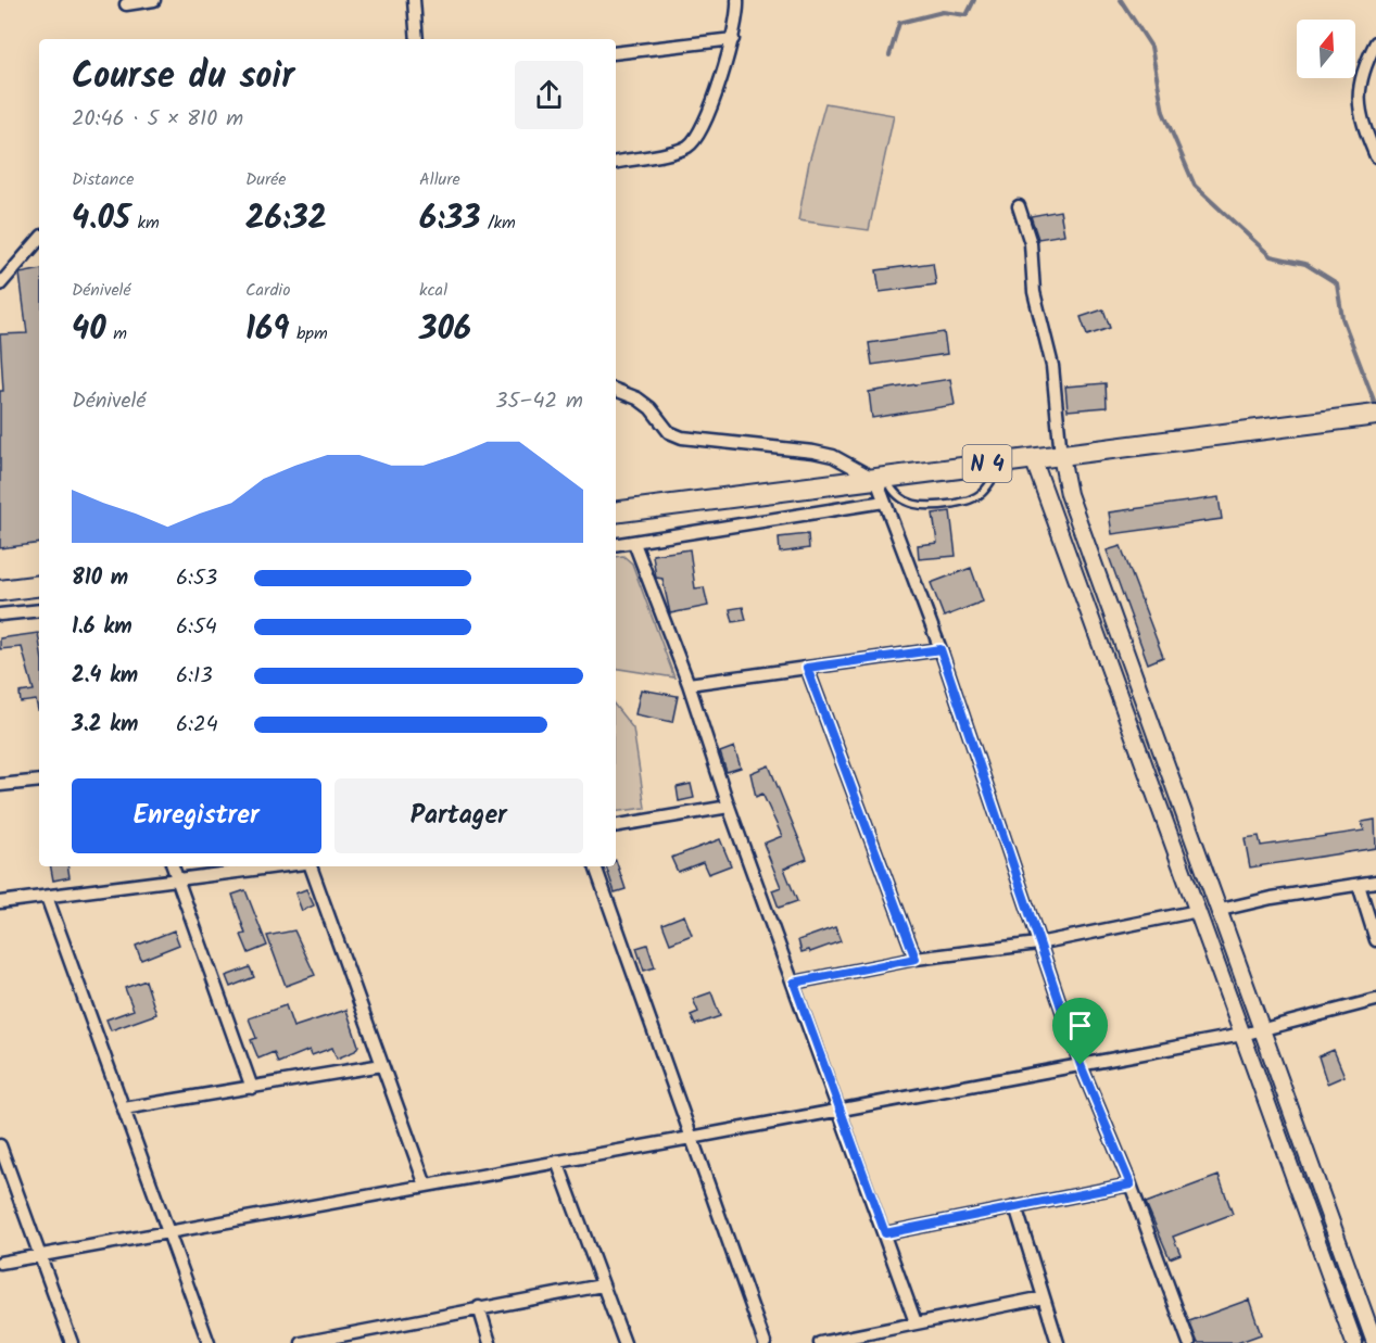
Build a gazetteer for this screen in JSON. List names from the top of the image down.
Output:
{
  "streets": {
    "highway": ["N 4"]
  },
  "north": "top",
  "page": {
    "heading": ["Course du soir", "20:46 · 5 × 810 m"],
    "stats": [
      ["Distance", "4.05 km"],
      ["Durée", "26:32"],
      ["Allure", "6:33 /km"],
      ["Dénivelé", "40 m"],
      ["Cardio", "169 bpm"],
      ["kcal", "306"]
    ],
    "chart": ["Dénivelé", "35–42 m"],
    "list": [
      {
        "name": "810 m",
        "note": "6:53"
      },
      {
        "name": "1.6 km",
        "note": "6:54"
      },
      {
        "name": "2.4 km",
        "note": "6:13"
      },
      {
        "name": "3.2 km",
        "note": "6:24"
      }
    ],
    "buttons": ["Enregistrer", "Partager"]
  }
}
